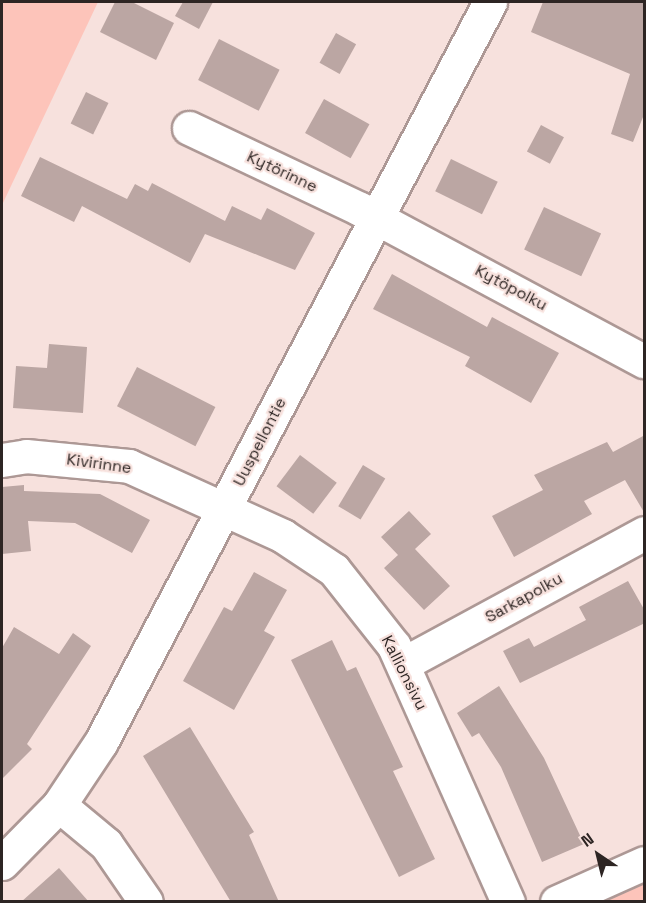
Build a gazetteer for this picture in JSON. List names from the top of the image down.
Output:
{
  "streets": {
    "street": [
      "Kytörinne",
      "Kytöpolku",
      "Uuspellontie",
      "Kivirinne",
      "Sarkapolku",
      "Kallionsivu"
    ]
  },
  "crossings": [
    ["Kytörinne", "Kytöpolku"],
    ["Kytörinne", "Uuspellontie"],
    ["Kytöpolku", "Uuspellontie"],
    ["Uuspellontie", "Kivirinne"],
    ["Uuspellontie", "Kallionsivu"],
    ["Kivirinne", "Kallionsivu"],
    ["Sarkapolku", "Kallionsivu"]
  ],
  "north": "top left"
}
